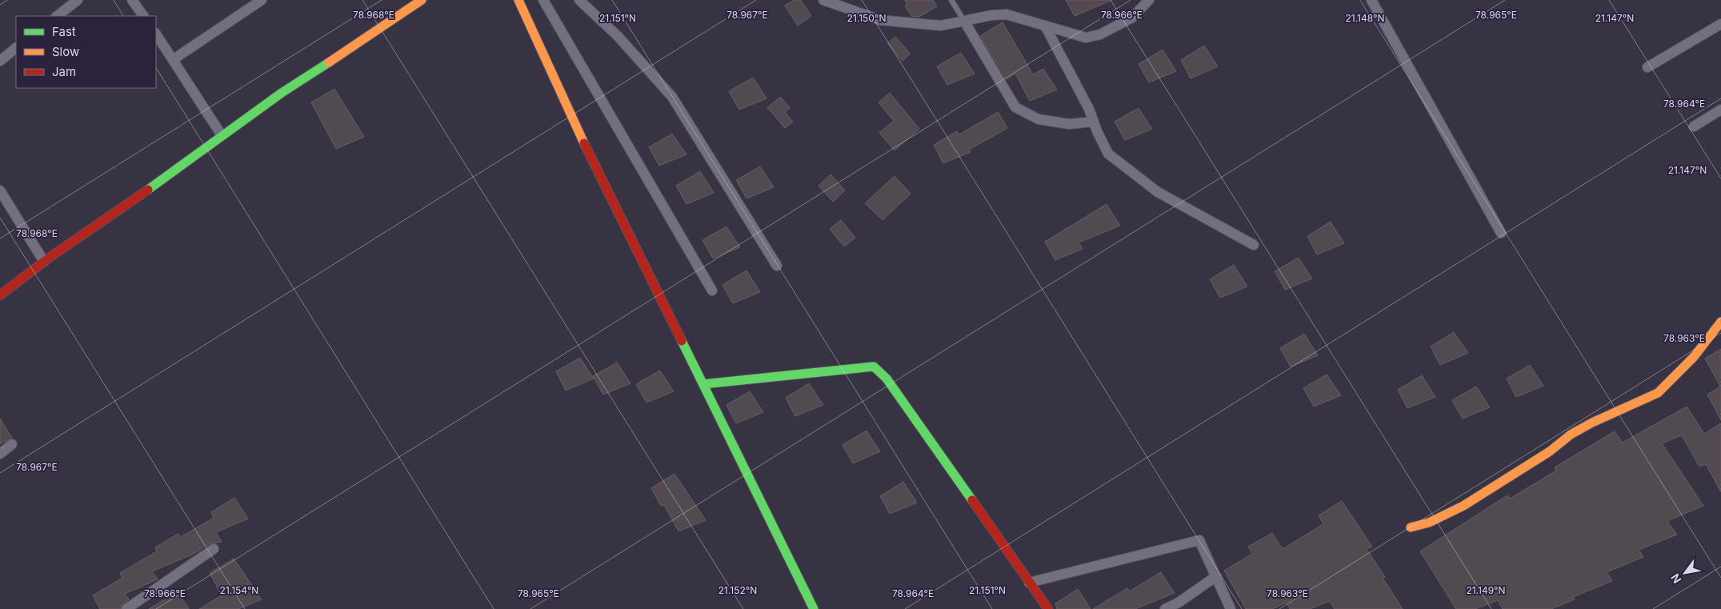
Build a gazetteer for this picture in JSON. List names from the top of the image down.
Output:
{
  "legend": ["Fast", "Slow", "Jam"],
  "north": "bottom left",
  "coordinates": [
    "78.968°E",
    "78.967°E",
    "78.965°E",
    "78.966°E",
    "21.151°N",
    "21.150°N",
    "21.148°N",
    "21.147°N",
    "78.964°E",
    "78.963°E",
    "21.154°N",
    "21.152°N",
    "21.149°N"
  ]
}
